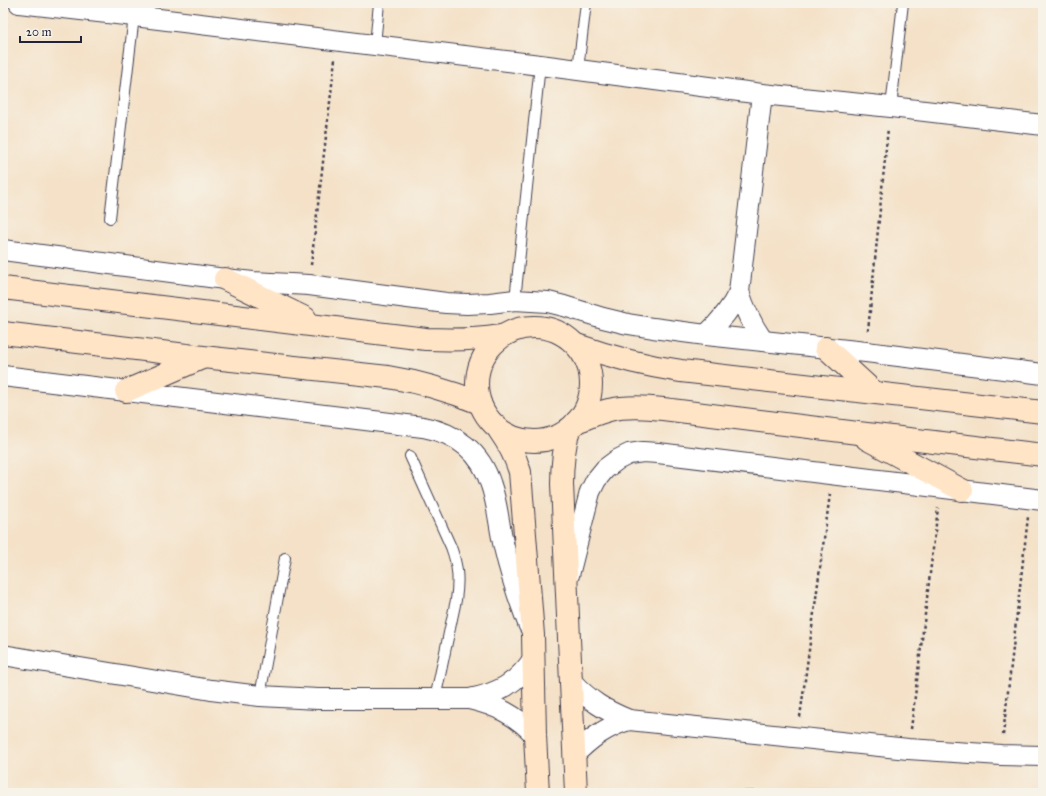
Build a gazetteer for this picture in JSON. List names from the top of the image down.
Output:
{
  "scale_bar": "20 m"
}
